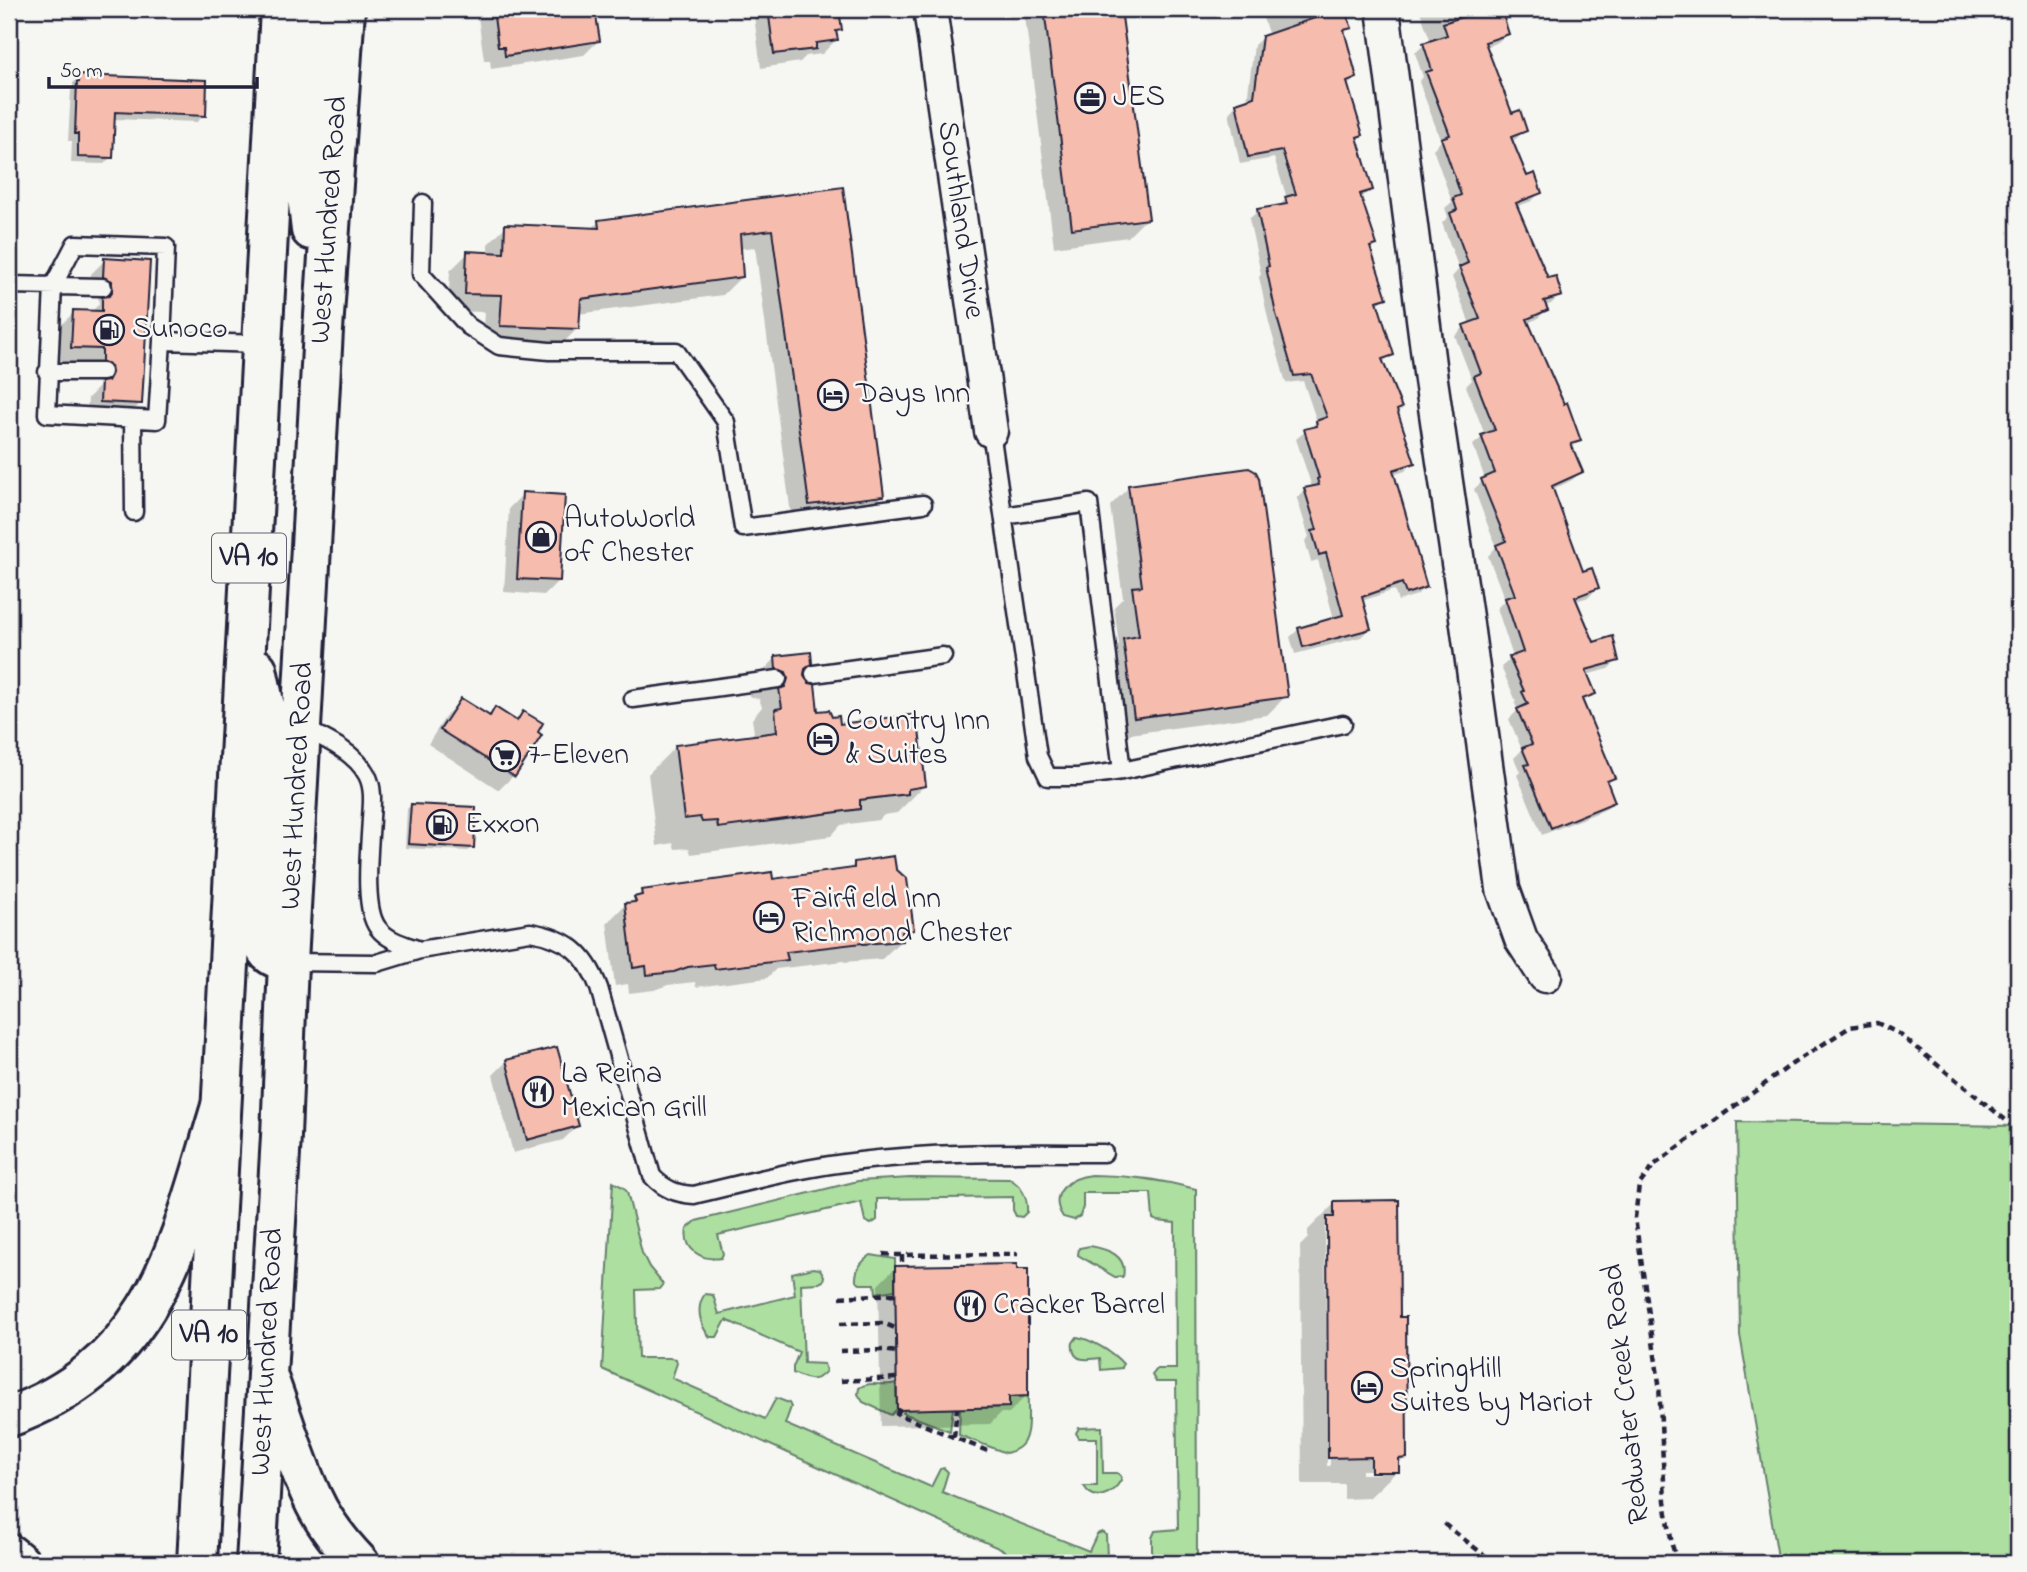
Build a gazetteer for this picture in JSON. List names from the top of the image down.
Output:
{
  "streets": {
    "main road": ["West Hundred Road", "VA 10"],
    "street": ["Southland Drive"],
    "path": ["Redwater Creek Road"]
  },
  "places": {
    "office": ["JES"],
    "fuel station": ["Sunoco", "Exxon"],
    "hotel": [
      "Days Inn",
      "Country Inn & Suites",
      "Fairfield Inn Richmond Chester",
      "SpringHill Suites by Mariot"
    ],
    "shop": ["AutoWorld of Chester"],
    "supermarket": ["7-Eleven"],
    "restaurant": ["La Reina Mexican Grill", "Cracker Barrel"]
  },
  "scale_bar": "50 m"
}
